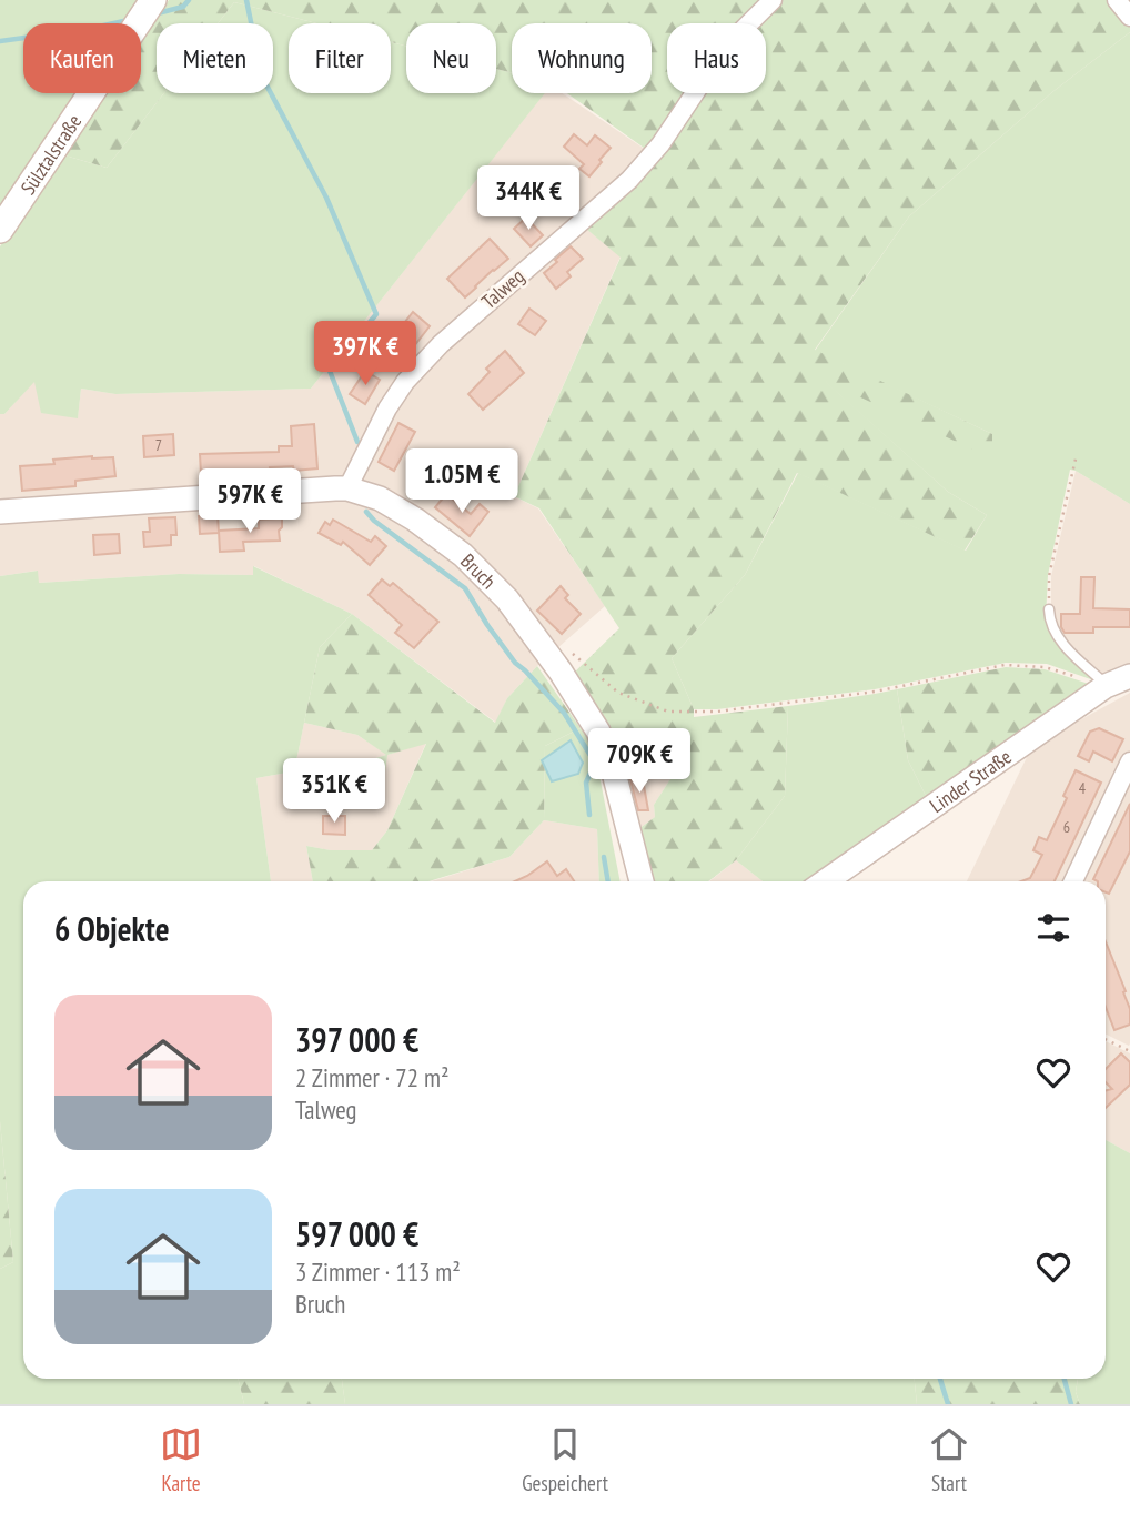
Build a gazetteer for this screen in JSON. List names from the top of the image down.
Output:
{
  "streets": {
    "main road": ["Sülztalstraße"],
    "street": ["Talweg", "Bruch", "Linder Straße"]
  },
  "crossings": [
    ["Talweg", "Bruch"]
  ],
  "house_numbers": ["7", "4", "6"],
  "page": {
    "chip": [
      "Kaufen",
      "Mieten",
      "Filter",
      "Neu",
      "Wohnung",
      "Haus"
    ],
    "price": [
      "344K €",
      "397K €",
      "1.05M €",
      "597K €",
      "709K €",
      "351K €"
    ],
    "heading": "6 Objekte",
    "list": [
      {
        "name": "397 000 €",
        "note": "2 Zimmer · 72 m² · Talweg"
      },
      {
        "name": "597 000 €",
        "note": "3 Zimmer · 113 m² · Bruch"
      }
    ],
    "tabs": ["Karte", "Gespeichert", "Start"]
  }
}
